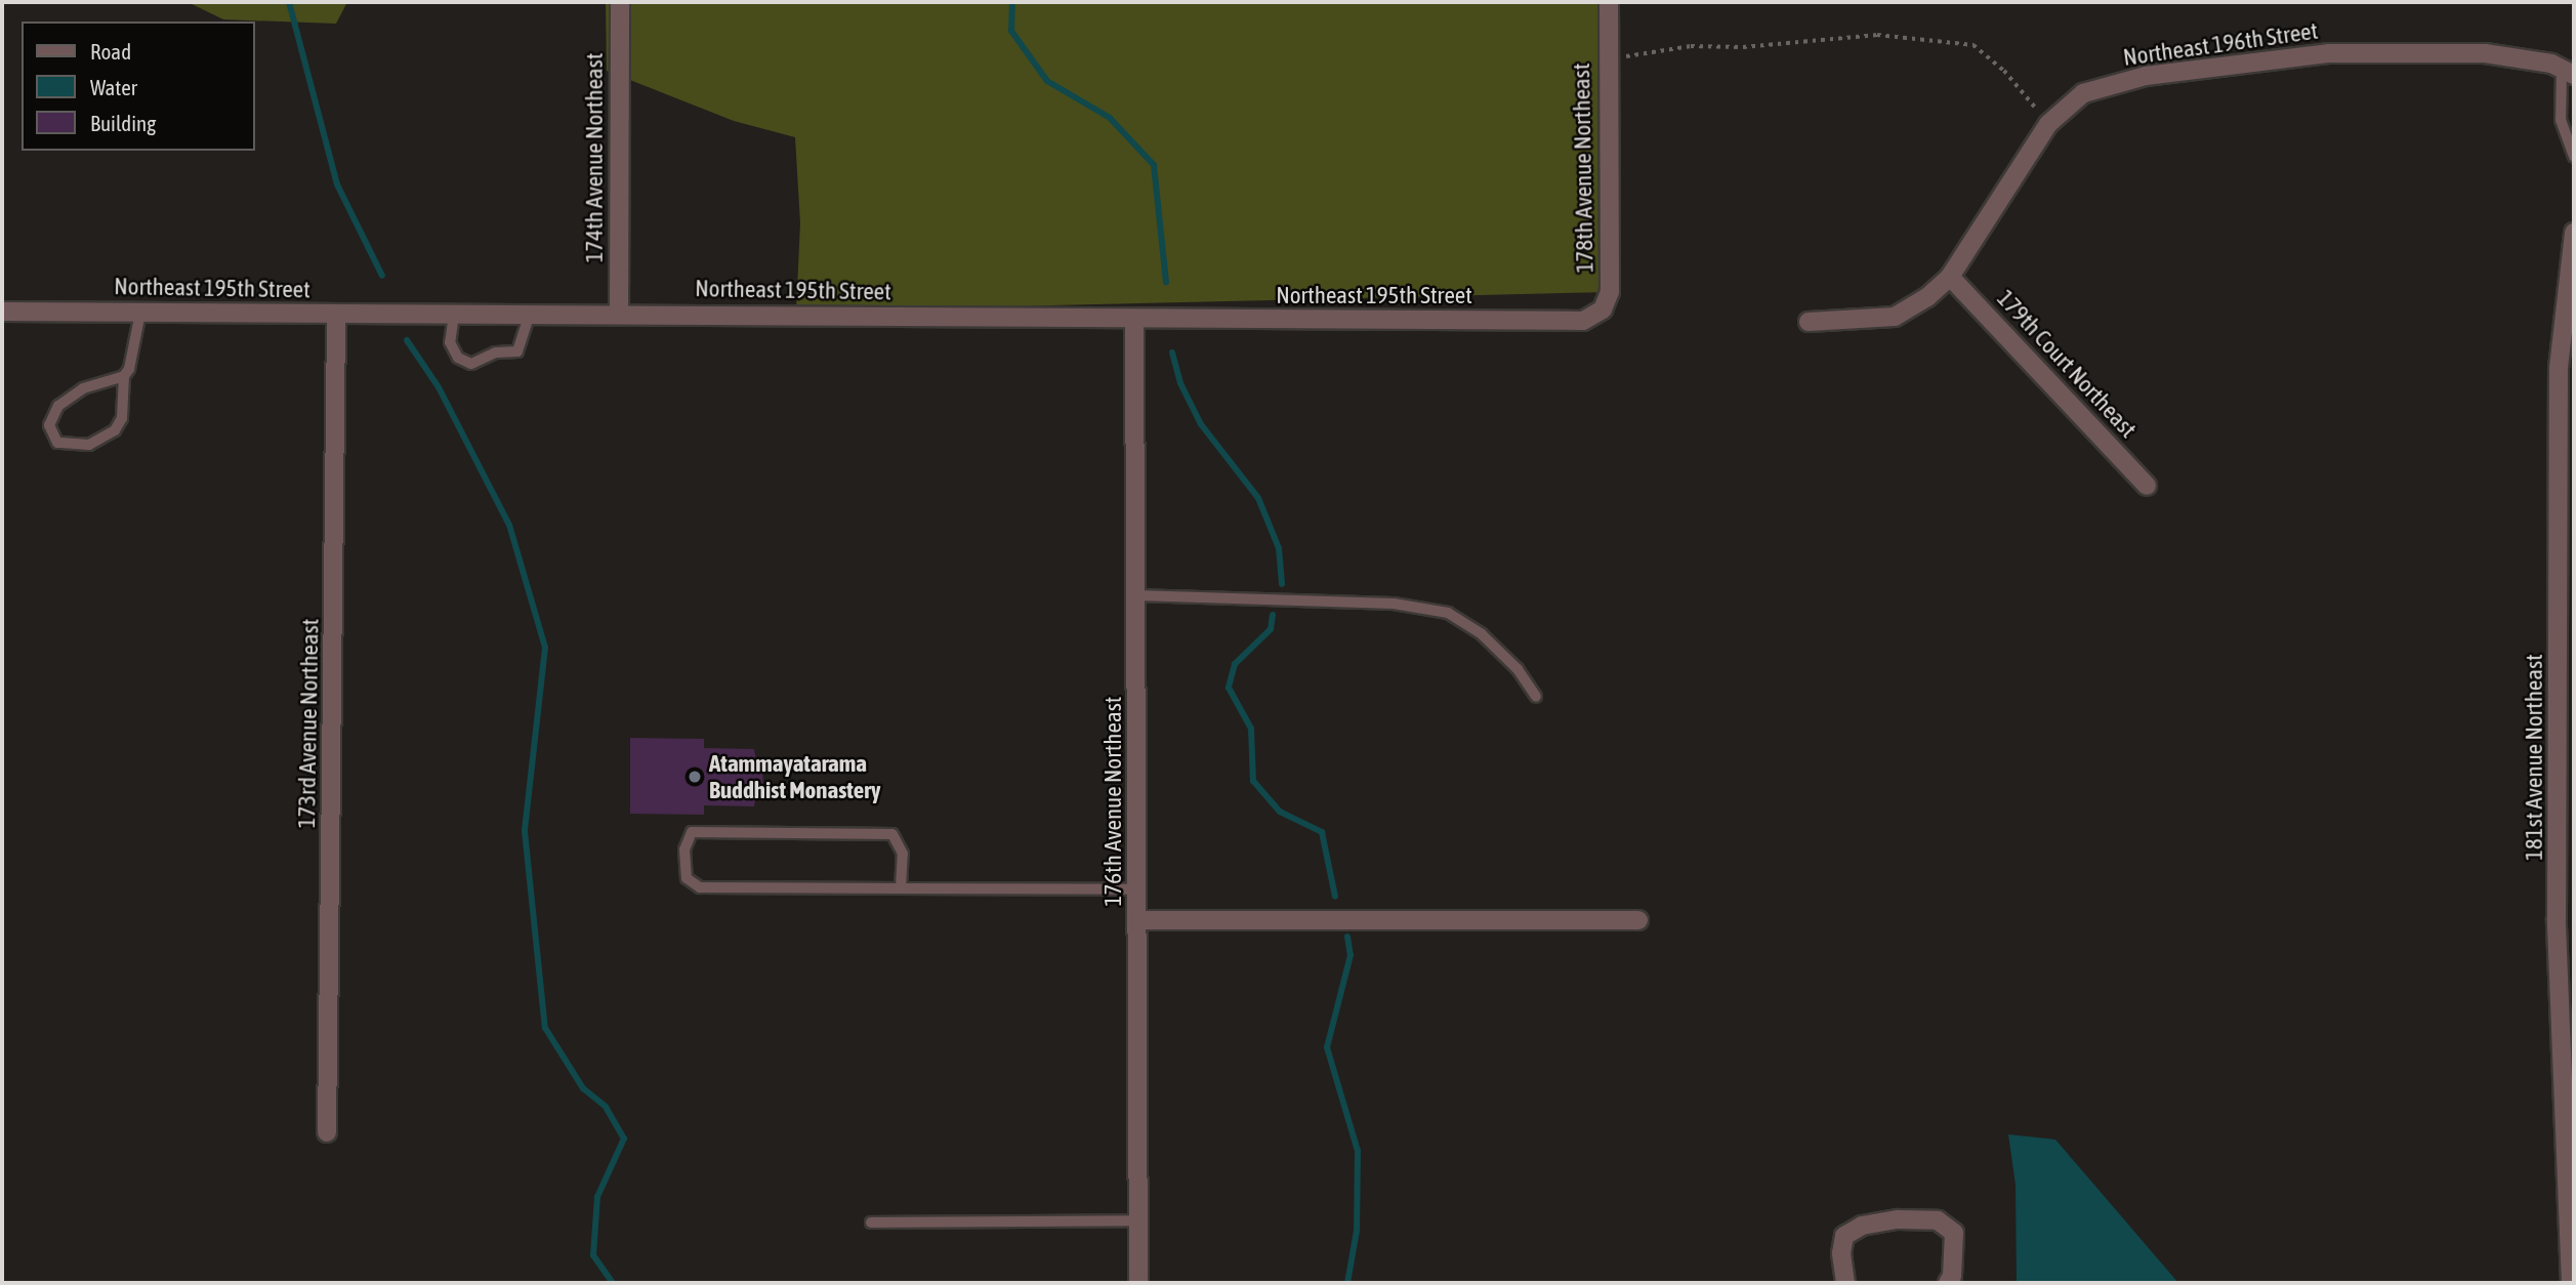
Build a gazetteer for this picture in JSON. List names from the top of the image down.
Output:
{
  "streets": {
    "street": [
      "Northeast 196th Street",
      "174th Avenue Northeast",
      "178th Avenue Northeast",
      "Northeast 195th Street",
      "179th Court Northeast",
      "173rd Avenue Northeast",
      "181st Avenue Northeast",
      "176th Avenue Northeast"
    ]
  },
  "crossings": [
    ["Northeast 196th Street", "179th Court Northeast"],
    ["174th Avenue Northeast", "Northeast 195th Street"],
    ["178th Avenue Northeast", "Northeast 195th Street"],
    ["Northeast 195th Street", "173rd Avenue Northeast"],
    ["Northeast 195th Street", "176th Avenue Northeast"]
  ],
  "places": ["Atammayatarama Buddhist Monastery"],
  "legend": ["Road", "Water", "Building"]
}
